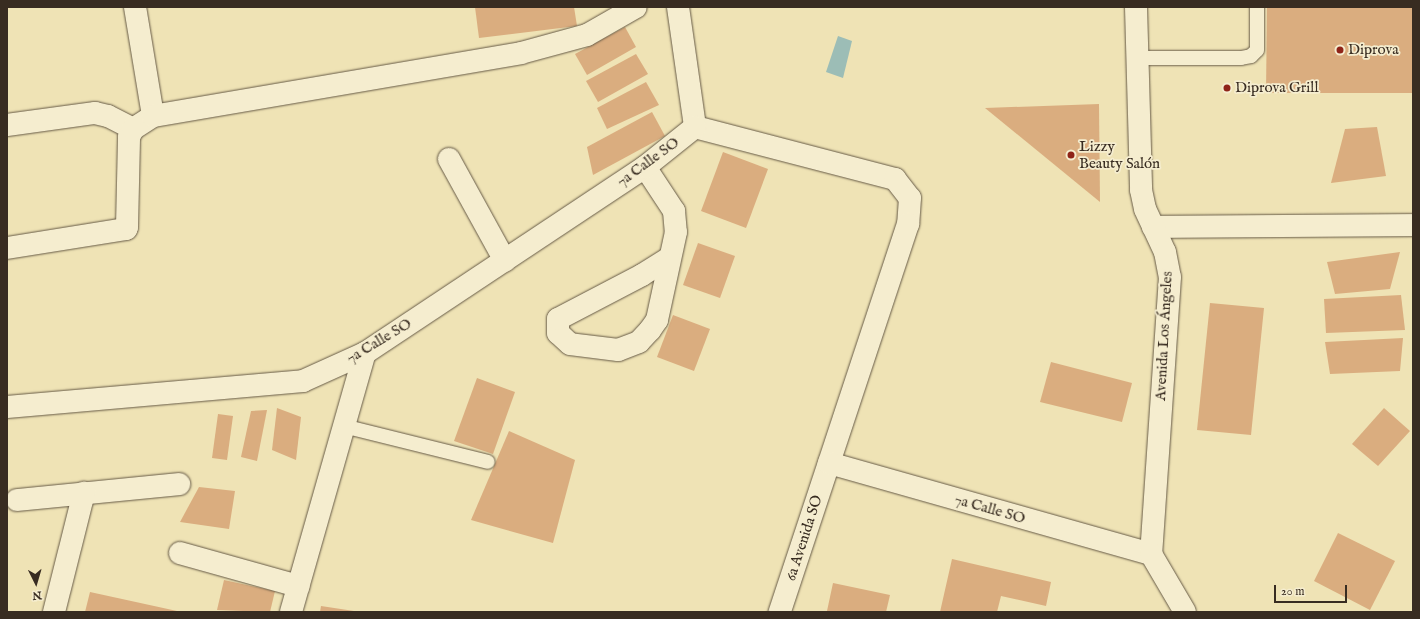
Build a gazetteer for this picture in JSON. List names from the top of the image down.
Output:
{
  "streets": {
    "street": ["7a Calle SO", "Avenida Los Ángeles", "6a Avenida SO"]
  },
  "crossings": [
    ["7a Calle SO", "Avenida Los Ángeles"],
    ["7a Calle SO", "6a Avenida SO"]
  ],
  "places": ["Diprova", "Diprova Grill", "Lizzy Beauty Salón"],
  "scale_bar": "20 m",
  "north": "bottom"
}
